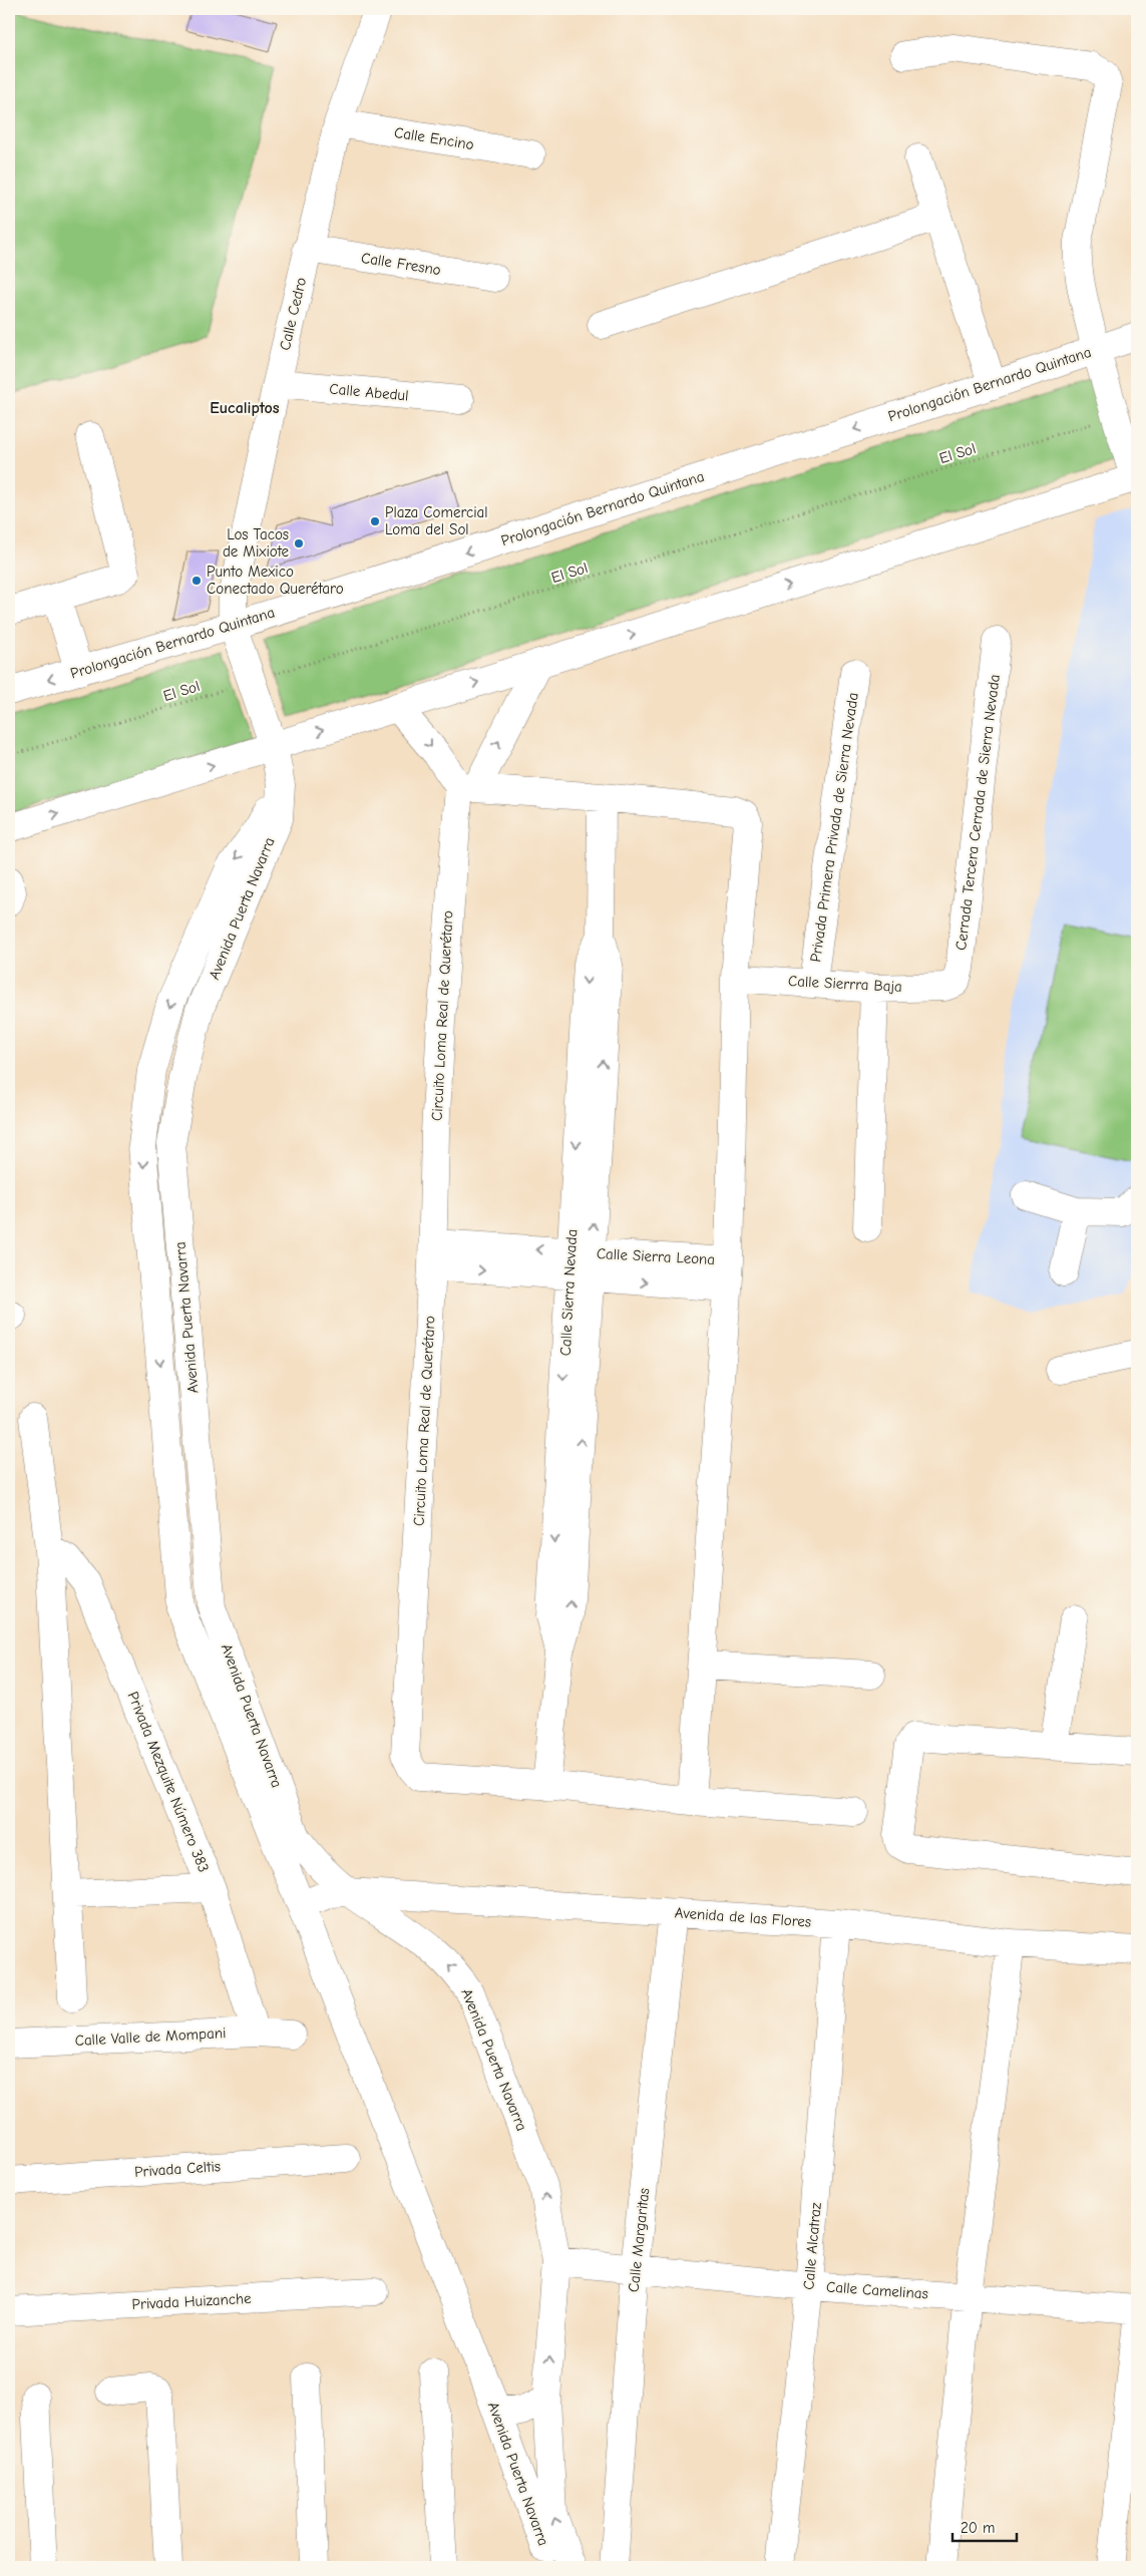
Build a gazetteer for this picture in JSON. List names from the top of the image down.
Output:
{
  "streets": {
    "street": [
      "Calle Encino",
      "Calle Fresno",
      "Calle Cedro",
      "Prolongación Bernardo Quintana",
      "Calle Abedul",
      "Cerrada Tercera Cerrada de Sierra Nevada",
      "Privada Primera Privada de Sierra Nevada",
      "Avenida Puerta Navarra",
      "Calle Sierrra Baja",
      "Circuito Loma Real de Querétaro",
      "Calle Sierra Leona",
      "Calle Sierra Nevada",
      "Privada Mezquite Número 383",
      "Avenida de las Flores",
      "Calle Valle de Mompani",
      "Privada Celtis",
      "Calle Margaritas",
      "Calle Alcatraz",
      "Calle Camelinas",
      "Privada Huizanche"
    ],
    "path": ["El Sol"]
  },
  "crossings": [
    ["Calle Encino", "Calle Cedro"],
    ["Calle Fresno", "Calle Cedro"],
    ["Calle Cedro", "Prolongación Bernardo Quintana"],
    ["Calle Cedro", "Calle Abedul"],
    ["Calle Cedro", "Avenida Puerta Navarra"],
    ["Prolongación Bernardo Quintana", "Avenida Puerta Navarra"],
    ["El Sol", "Avenida Puerta Navarra"],
    ["Cerrada Tercera Cerrada de Sierra Nevada", "Calle Sierrra Baja"],
    ["Privada Primera Privada de Sierra Nevada", "Calle Sierrra Baja"],
    ["Avenida Puerta Navarra", "Avenida de las Flores"],
    ["Avenida Puerta Navarra", "Calle Camelinas"],
    ["Circuito Loma Real de Querétaro", "Calle Sierra Leona"],
    ["Circuito Loma Real de Querétaro", "Calle Sierra Nevada"],
    ["Calle Sierra Leona", "Calle Sierra Nevada"],
    ["Privada Mezquite Número 383", "Calle Valle de Mompani"],
    ["Avenida de las Flores", "Calle Margaritas"],
    ["Avenida de las Flores", "Calle Alcatraz"],
    ["Calle Margaritas", "Calle Camelinas"],
    ["Calle Alcatraz", "Calle Camelinas"]
  ],
  "districts": ["Eucaliptos"],
  "places": ["Plaza Comercial Loma del Sol", "Los Tacos de Mixiote", "Punto Mexico Conectado Querétaro"],
  "scale_bar": "20 m"
}
